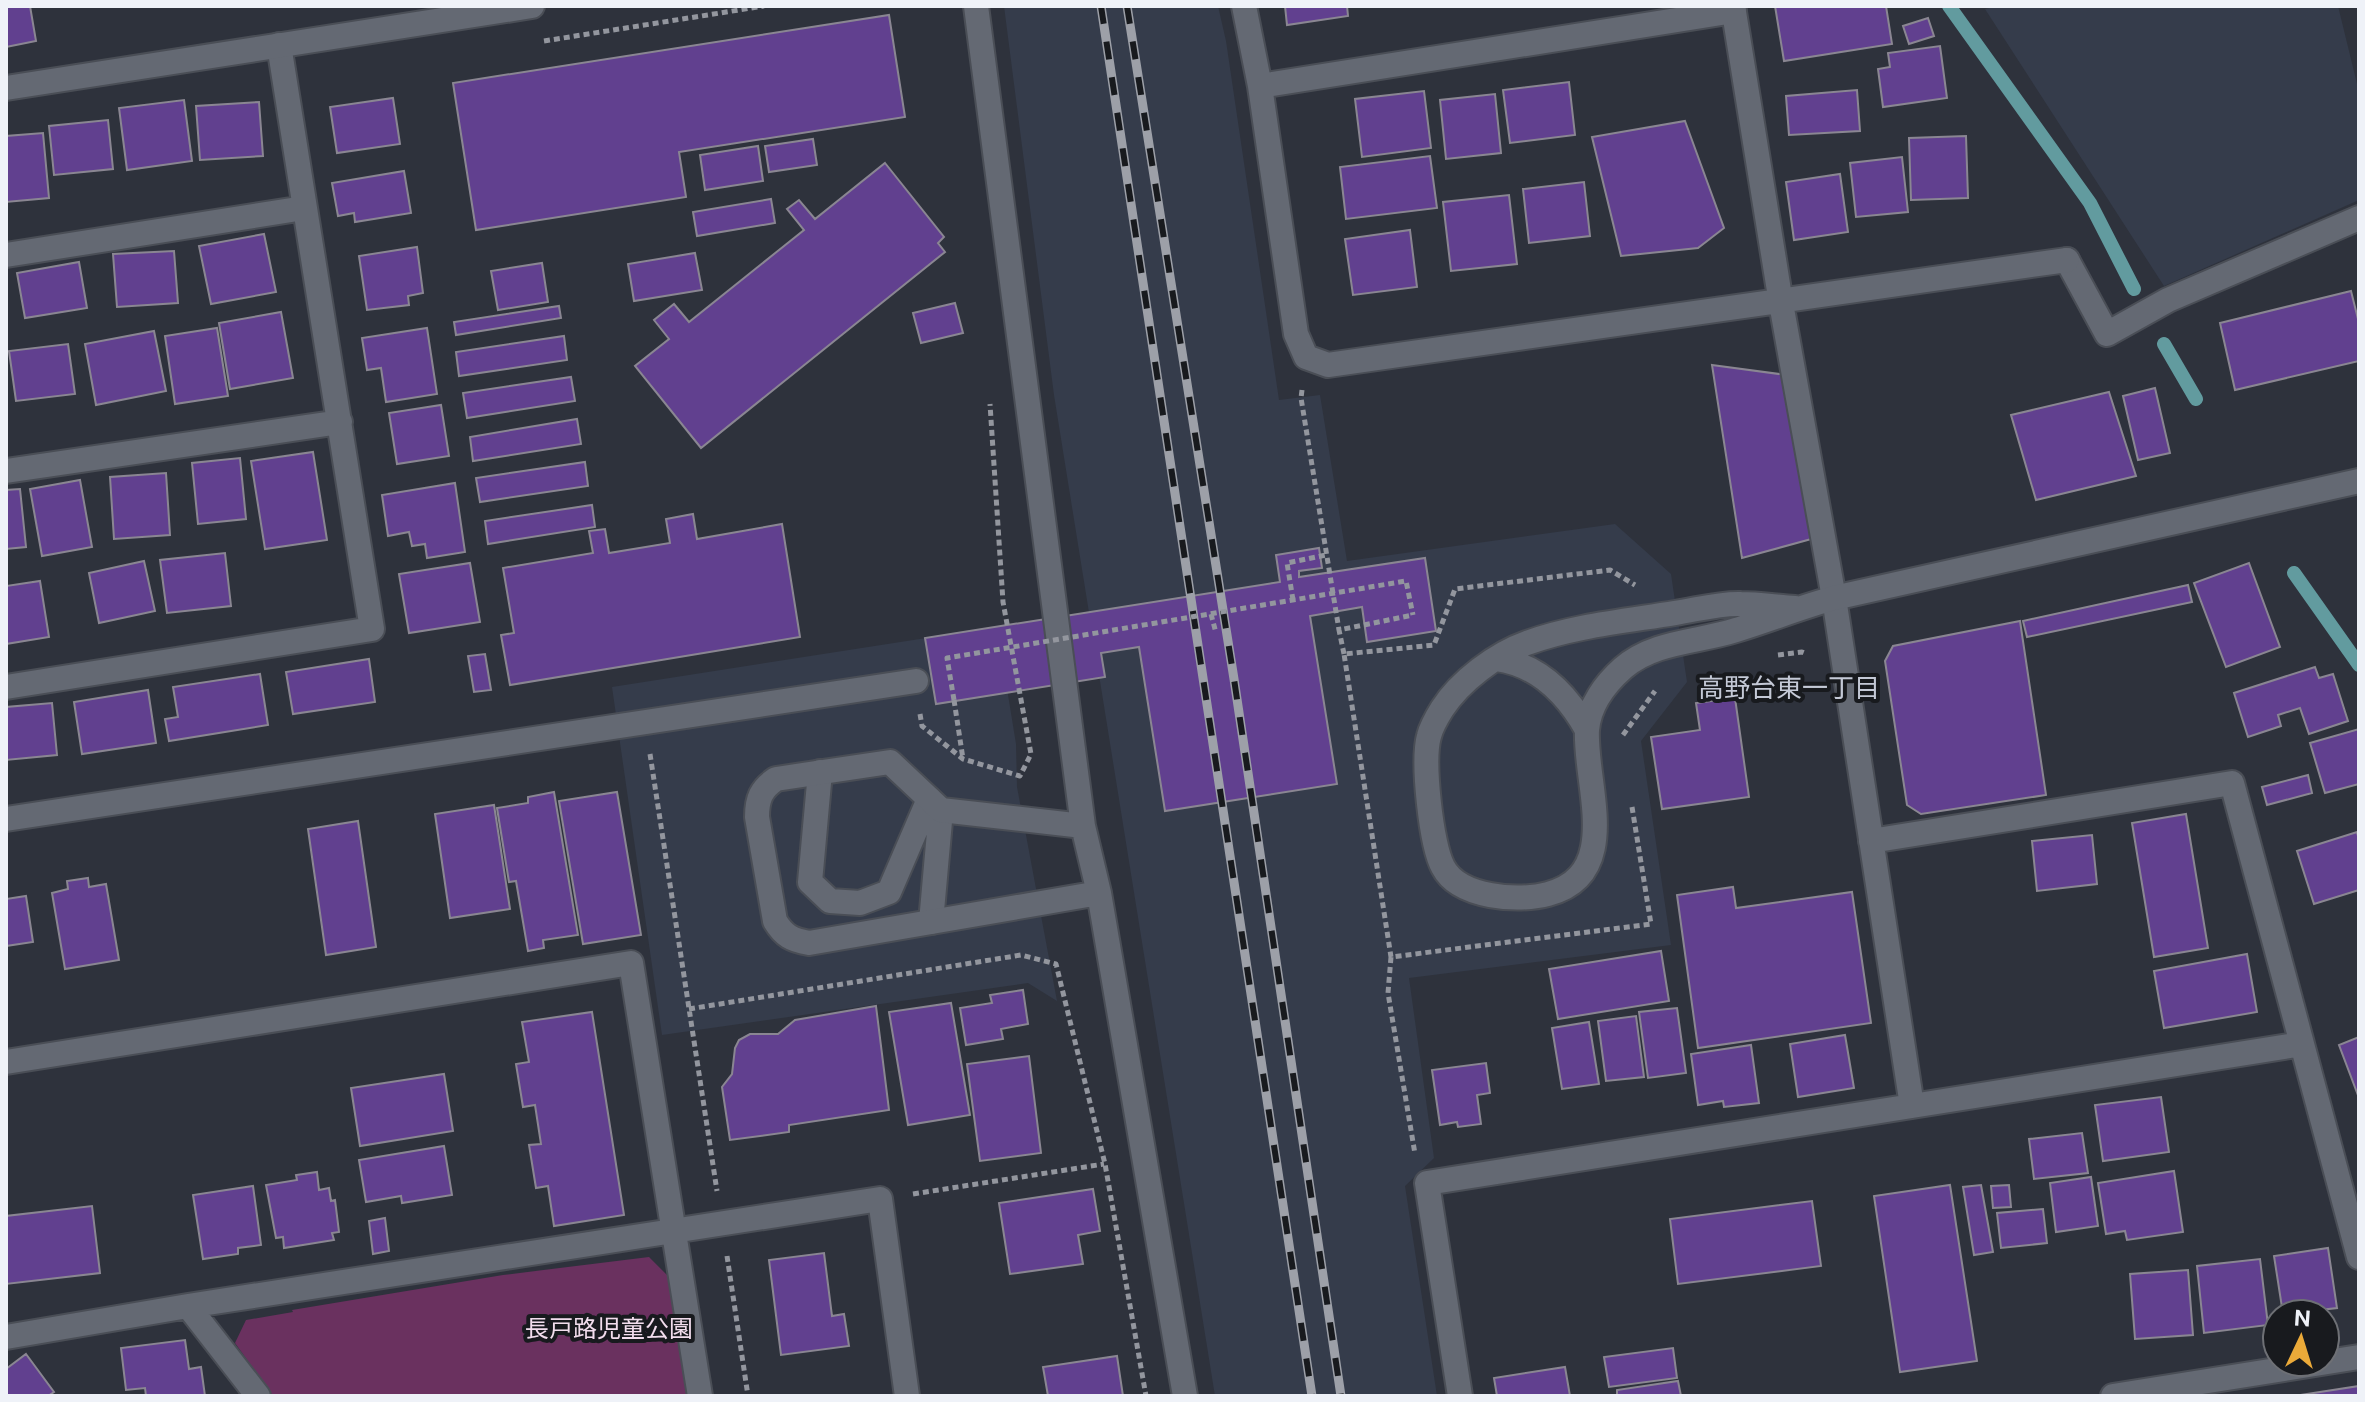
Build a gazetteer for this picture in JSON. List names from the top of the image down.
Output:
{
  "districts": ["高野台東一丁目"],
  "parks": ["長戸路児童公園"],
  "north": "top"
}
